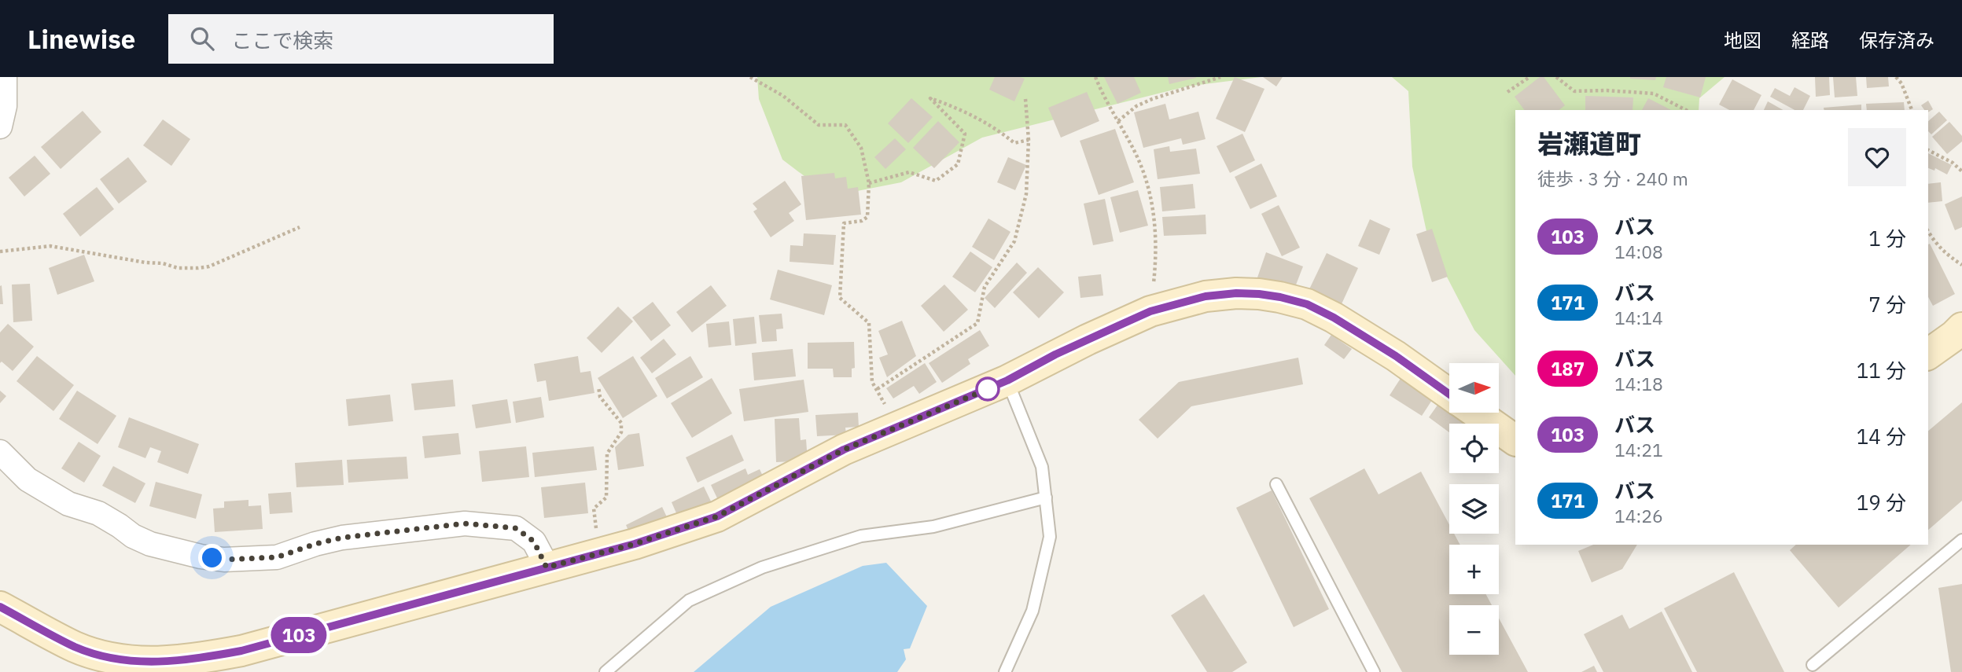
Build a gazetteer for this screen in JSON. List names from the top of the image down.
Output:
{
  "lines": ["bus line 103"],
  "north": "right",
  "page": {
    "header": "Linewise",
    "search": "ここで検索",
    "nav": ["地図", "経路", "保存済み"],
    "on_map": "103",
    "heading": ["岩瀬道町", "徒歩 · 3 分 · 240 m"],
    "list": [
      {
        "mark": "103",
        "name": "バス",
        "note": "14:08",
        "value": "1 分"
      },
      {
        "mark": "171",
        "name": "バス",
        "note": "14:14",
        "value": "7 分"
      },
      {
        "mark": "187",
        "name": "バス",
        "note": "14:18",
        "value": "11 分"
      },
      {
        "mark": "103",
        "name": "バス",
        "note": "14:21",
        "value": "14 分"
      },
      {
        "mark": "171",
        "name": "バス",
        "note": "14:26",
        "value": "19 分"
      }
    ],
    "map_buttons": ["+", "−"]
  }
}
